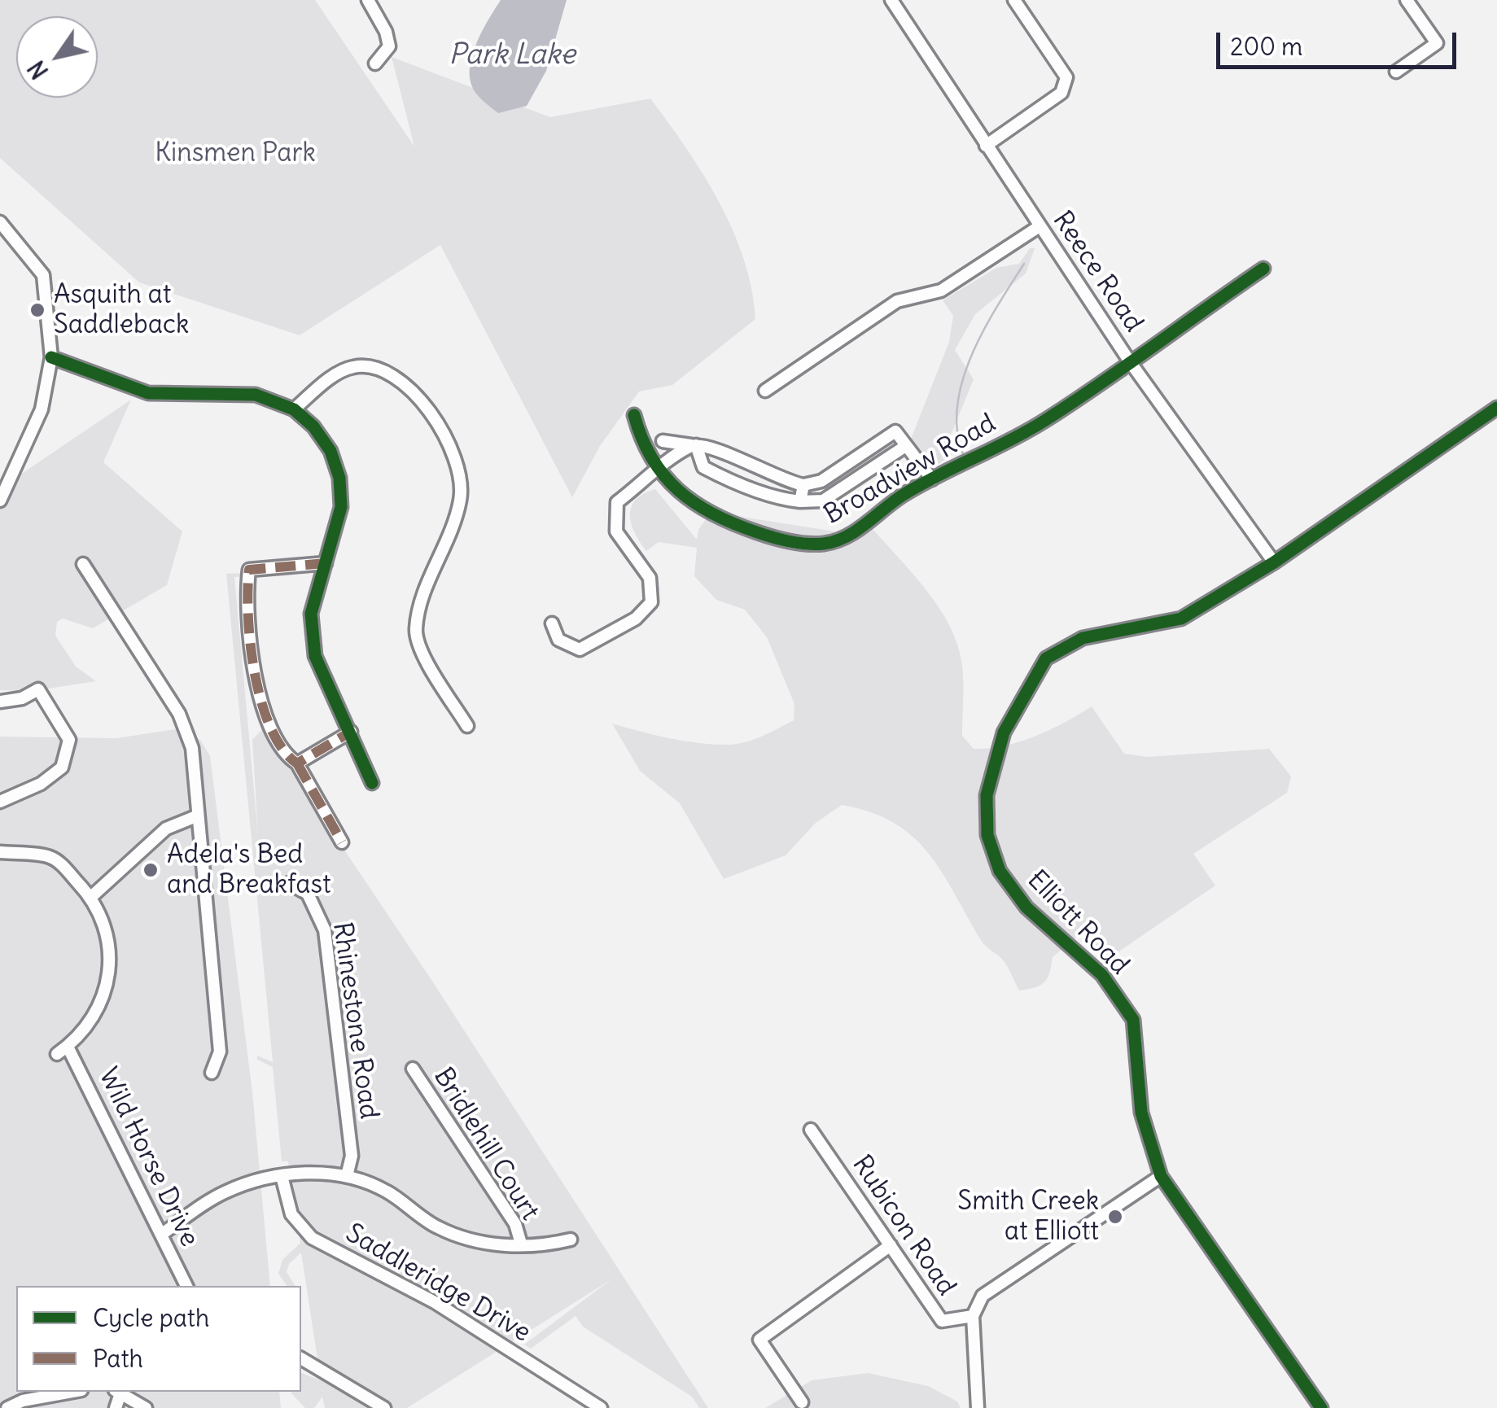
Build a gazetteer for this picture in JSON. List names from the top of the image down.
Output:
{
  "streets": {
    "street": [
      "Reece Road",
      "Broadview Road",
      "Elliott Road",
      "Rhinestone Road",
      "Bridlehill Court",
      "Wild Horse Drive",
      "Rubicon Road",
      "Saddleridge Drive"
    ]
  },
  "crossings": [
    ["Reece Road", "Broadview Road"],
    ["Reece Road", "Elliott Road"]
  ],
  "water": ["Park Lake"],
  "parks": ["Kinsmen Park"],
  "places": ["Asquith at Saddleback", "Adela's Bed and Breakfast", "Smith Creek at Elliott"],
  "legend": ["Cycle path", "Path"],
  "scale_bar": "200 m",
  "north": "bottom left"
}
